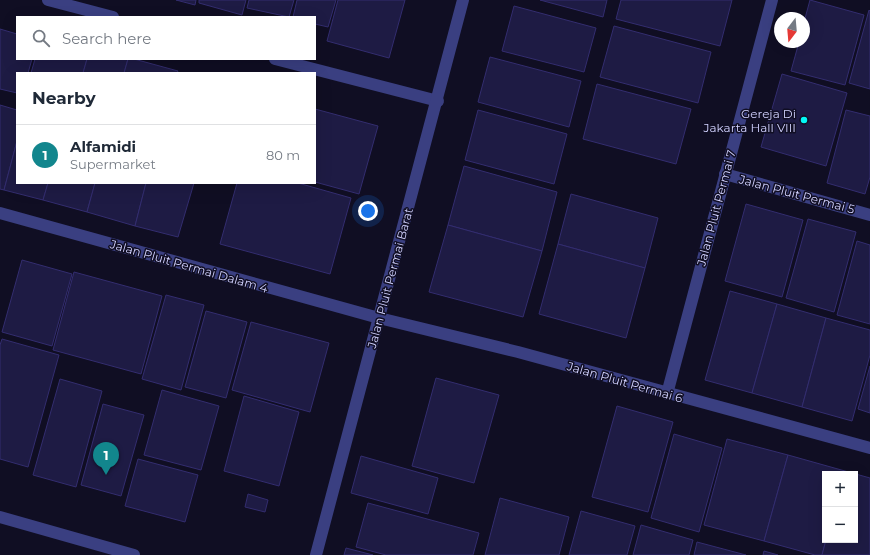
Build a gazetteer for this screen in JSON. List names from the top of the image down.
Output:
{
  "streets": {
    "street": [
      "Jalan Pluit Permai 5",
      "Jalan Pluit Permai 7",
      "Jalan Pluit Permai Dalam 4",
      "Jalan Pluit Permai Barat",
      "Jalan Pluit Permai 6"
    ]
  },
  "crossings": [
    ["Jalan Pluit Permai 5", "Jalan Pluit Permai 7"],
    ["Jalan Pluit Permai 7", "Jalan Pluit Permai 6"],
    ["Jalan Pluit Permai Dalam 4", "Jalan Pluit Permai Barat"],
    ["Jalan Pluit Permai Dalam 4", "Jalan Pluit Permai 6"],
    ["Jalan Pluit Permai Barat", "Jalan Pluit Permai 6"]
  ],
  "places": ["Gereja Di Jakarta Hall VIII"],
  "north": "bottom",
  "page": {
    "search": "Search here",
    "heading": "Nearby",
    "list": [
      {
        "mark": "1",
        "name": "Alfamidi",
        "note": "Supermarket",
        "value": "80 m"
      }
    ],
    "pins": "1",
    "map_buttons": ["+", "−"]
  }
}
